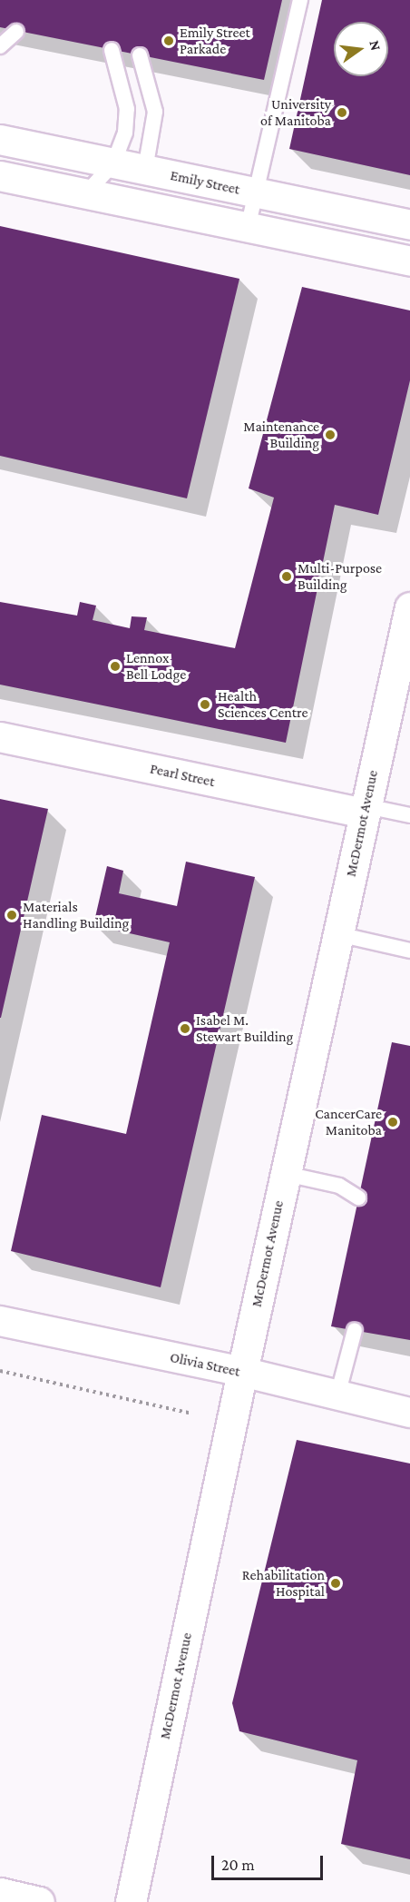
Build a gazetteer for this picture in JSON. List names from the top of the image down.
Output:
{
  "streets": {
    "street": [
      "Emily Street",
      "Pearl Street",
      "McDermot Avenue",
      "Olivia Street"
    ]
  },
  "crossings": [
    ["Pearl Street", "McDermot Avenue"],
    ["McDermot Avenue", "Olivia Street"]
  ],
  "places": [
    "Emily Street Parkade",
    "University of Manitoba",
    "Maintenance Building",
    "Multi-Purpose Building",
    "Lennox Bell Lodge",
    "Health Sciences Centre",
    "Materials Handling Building",
    "Isabel M. Stewart Building",
    "CancerCare Manitoba",
    "Rehabilitation Hospital"
  ],
  "scale_bar": "20 m",
  "north": "right"
}
